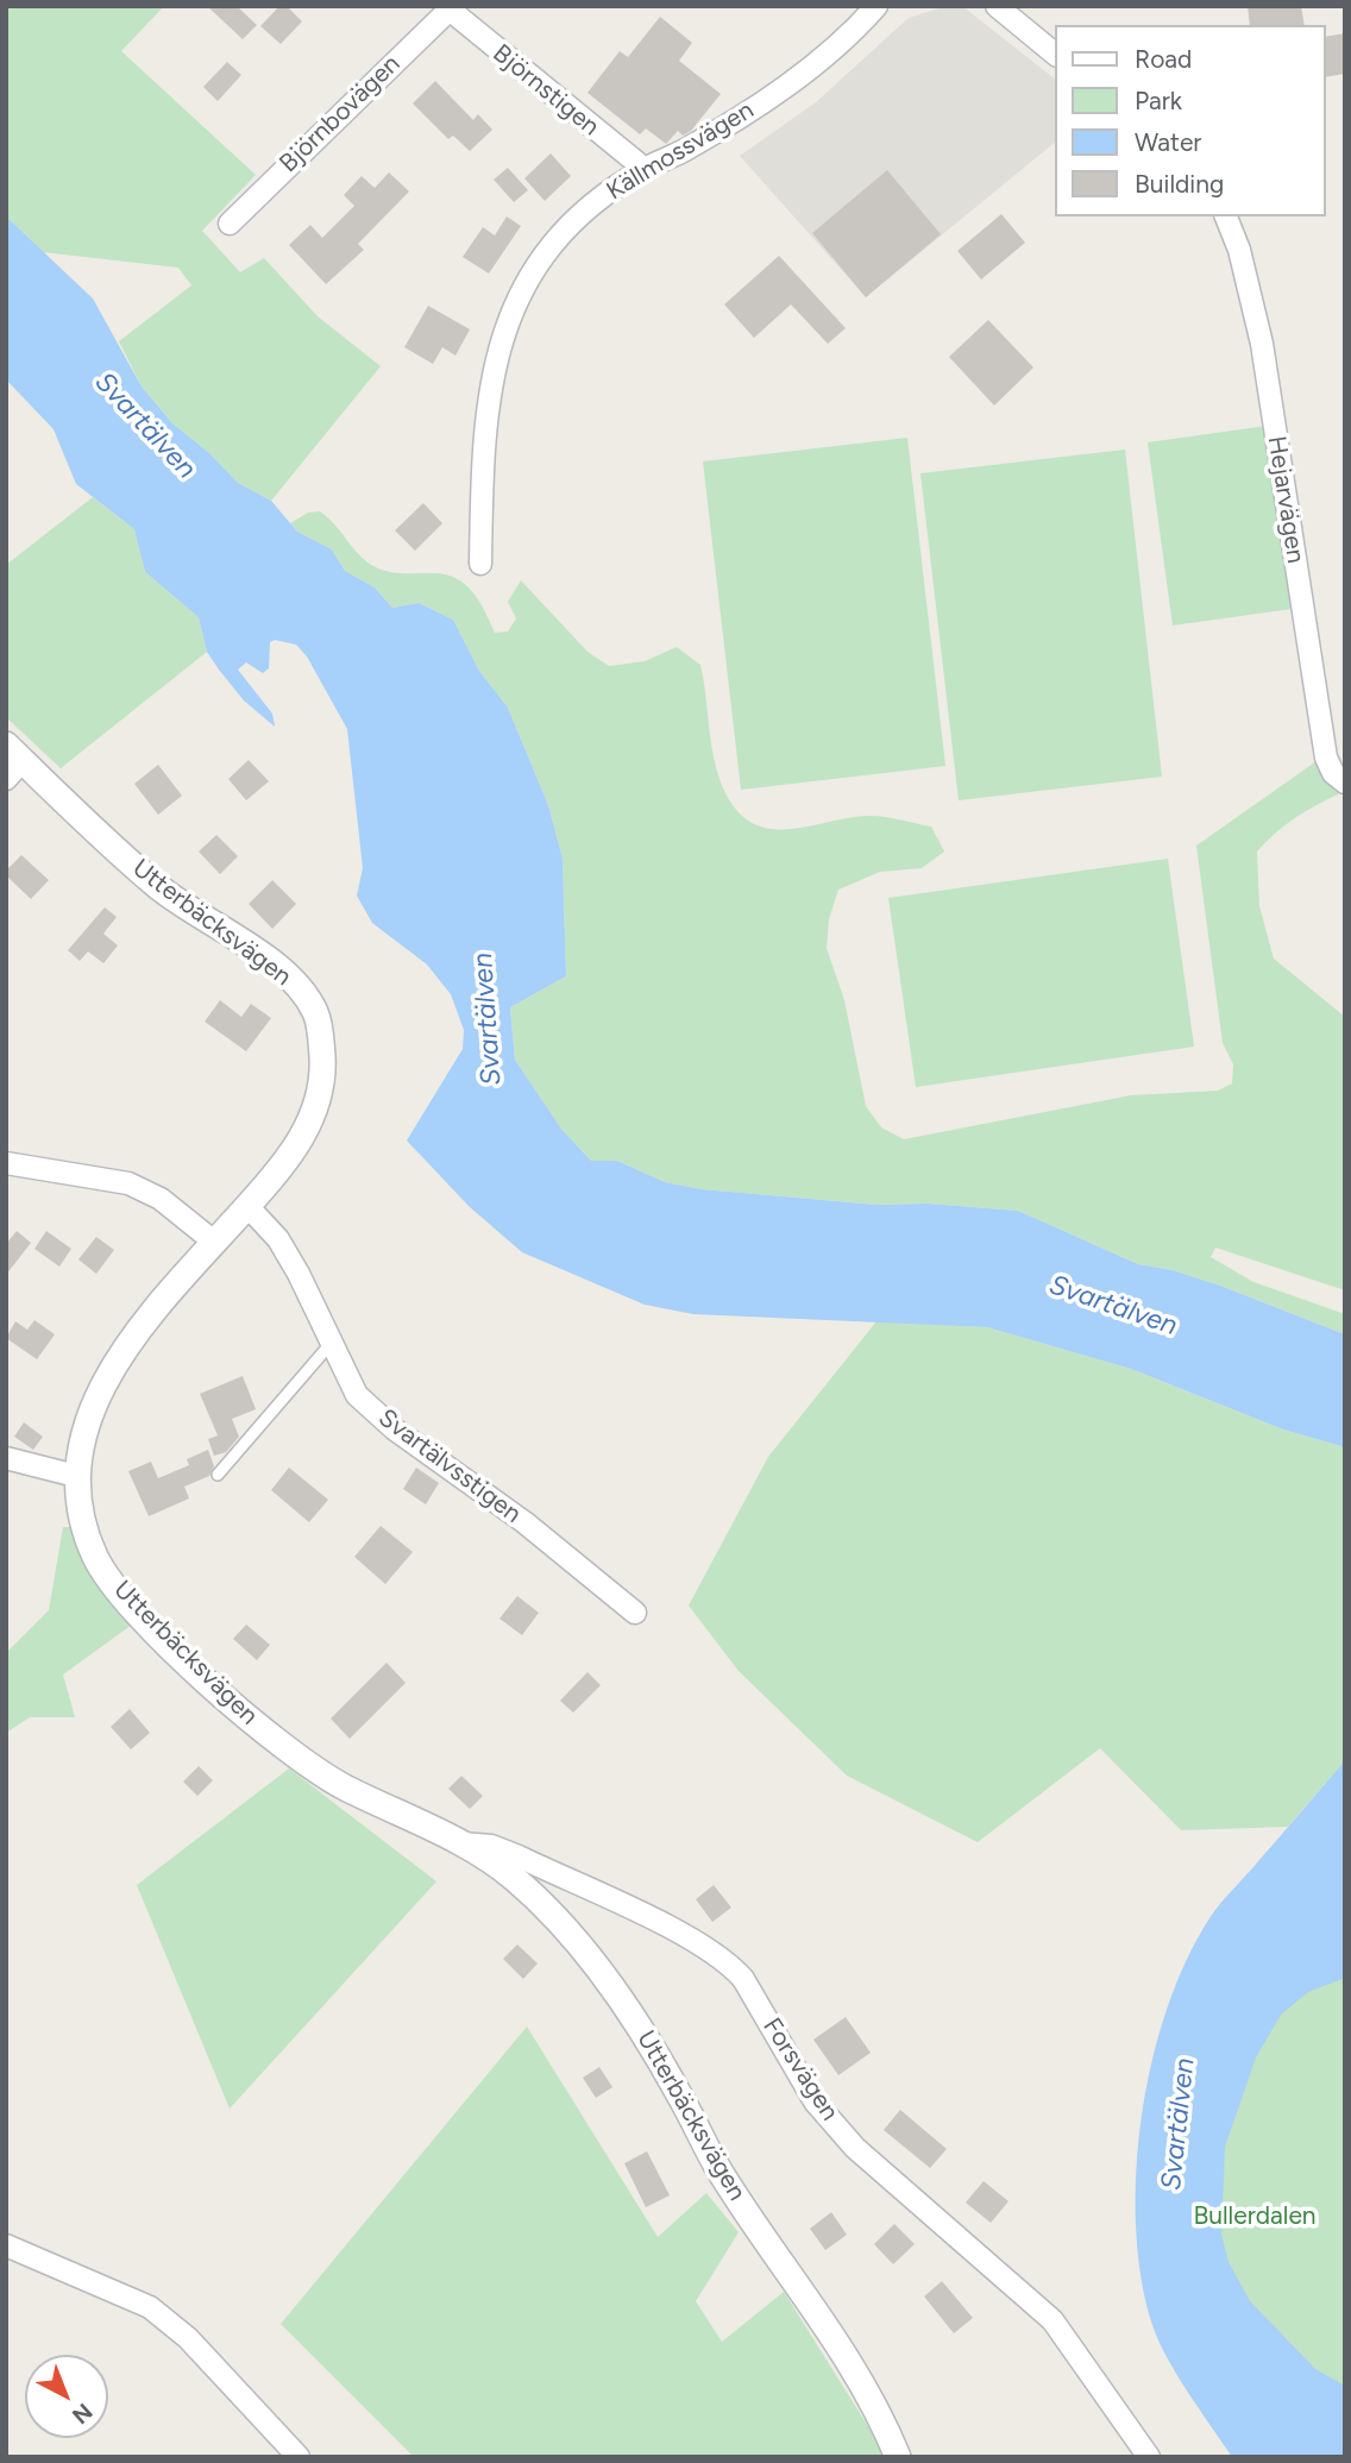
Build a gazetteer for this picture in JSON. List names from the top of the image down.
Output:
{
  "streets": {
    "street": [
      "Björnstigen",
      "Björnbovägen",
      "Källmossvägen",
      "Hejarvägen",
      "Utterbäcksvägen",
      "Svartälvsstigen",
      "Forsvägen"
    ]
  },
  "crossings": [
    ["Björnstigen", "Björnbovägen"],
    ["Björnstigen", "Källmossvägen"],
    ["Utterbäcksvägen", "Svartälvsstigen"],
    ["Utterbäcksvägen", "Forsvägen"]
  ],
  "water": ["Svartälven"],
  "parks": ["Bullerdalen"],
  "legend": [
    "Road",
    "Park",
    "Water",
    "Building"
  ],
  "north": "bottom right"
}
